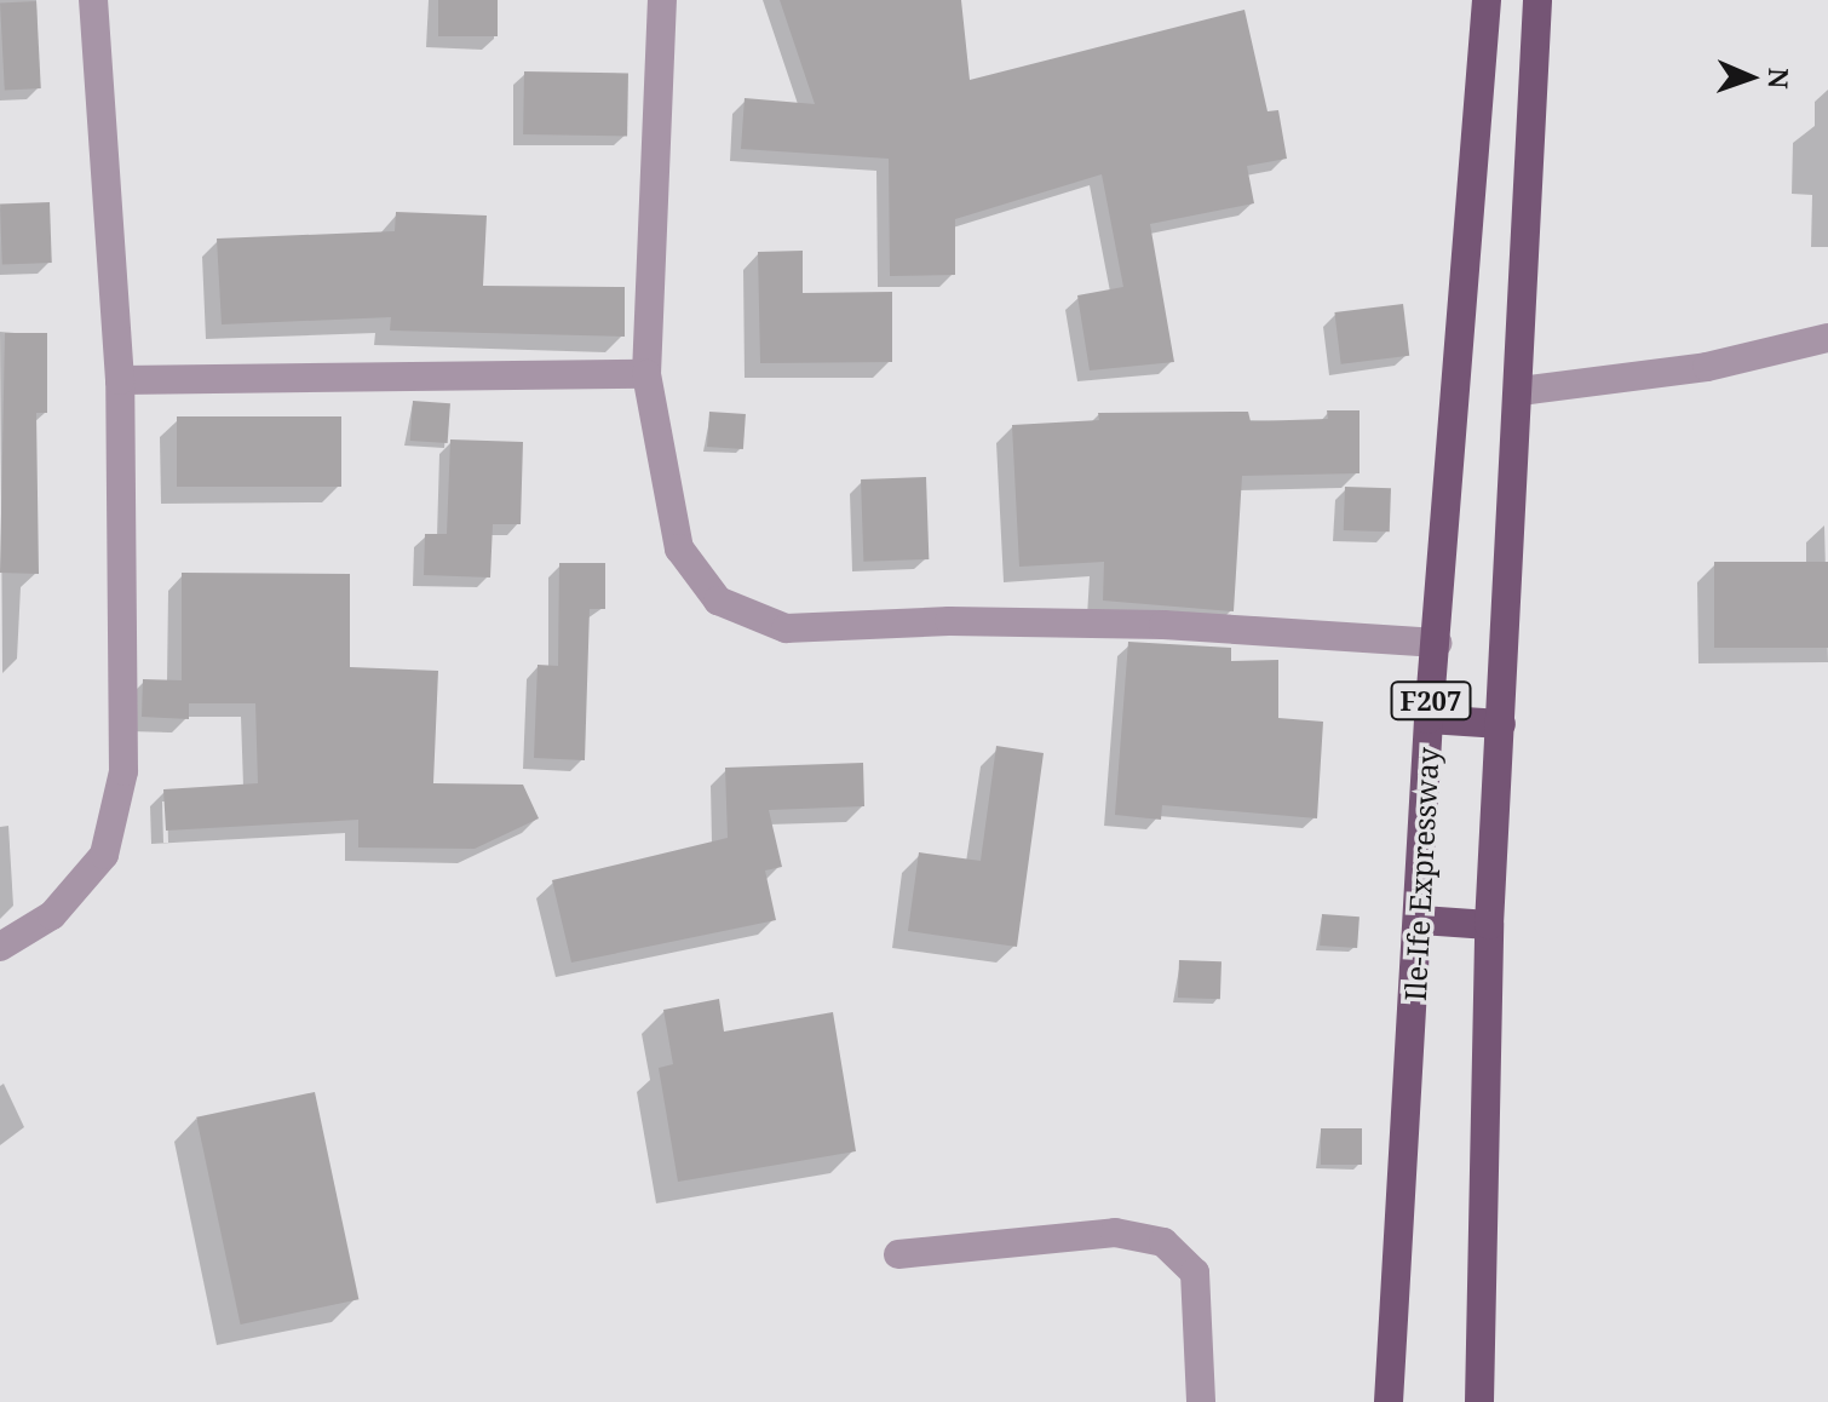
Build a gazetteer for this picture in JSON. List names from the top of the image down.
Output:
{
  "streets": {
    "main road": ["F207", "Ile-Ife Expressway"]
  },
  "north": "right"
}
